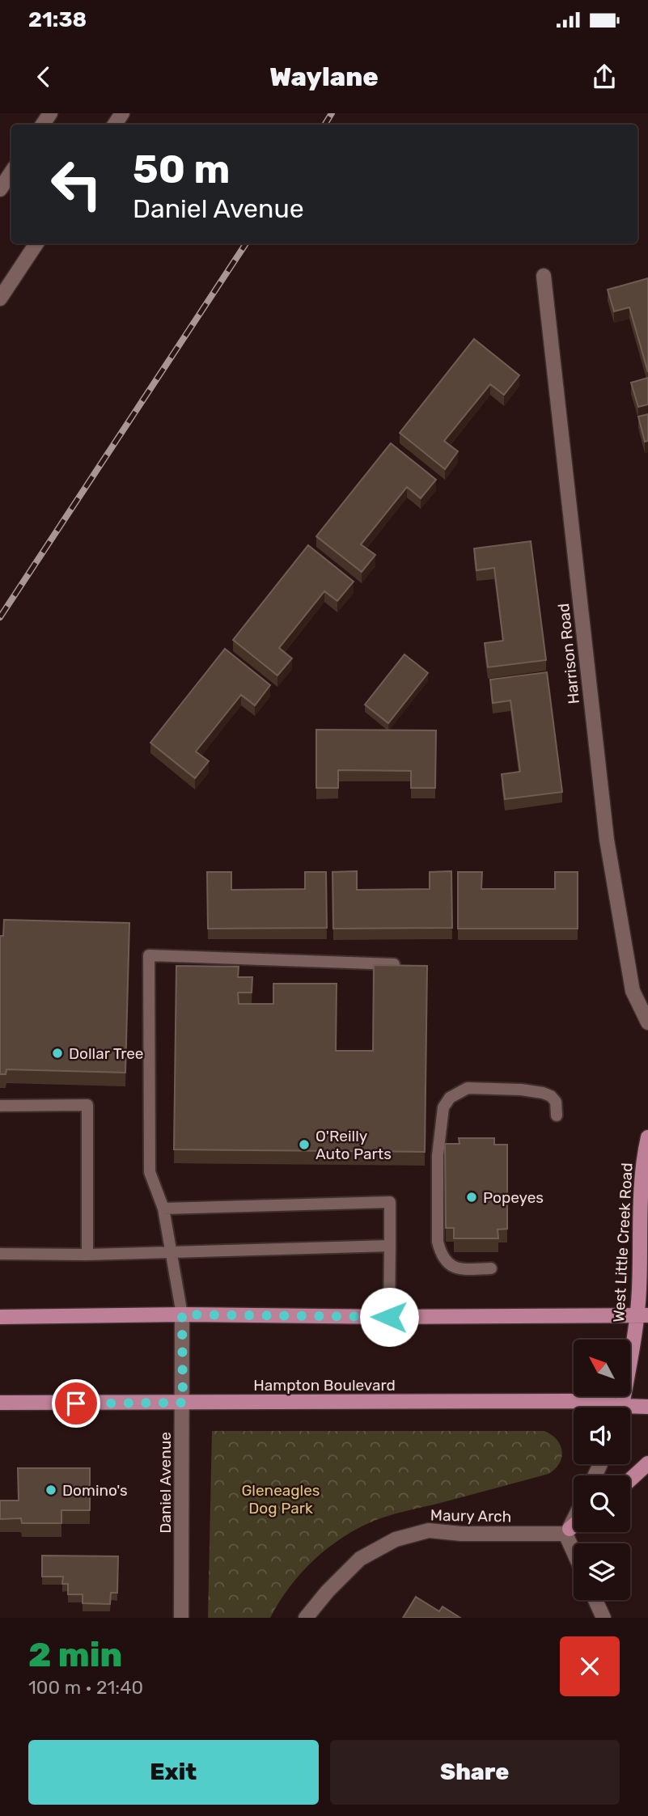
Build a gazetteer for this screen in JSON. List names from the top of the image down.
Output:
{
  "streets": {
    "main road": ["West Little Creek Road", "Hampton Boulevard"],
    "street": ["Harrison Road", "Daniel Avenue", "Maury Arch"]
  },
  "crossings": [
    ["Hampton Boulevard", "Daniel Avenue"]
  ],
  "parks": ["Gleneagles Dog Park"],
  "places": [
    "Dollar Tree",
    "O'Reilly Auto Parts",
    "Popeyes",
    "Domino's"
  ],
  "north": "top left",
  "page": {
    "status": "21:38",
    "header": "Waylane",
    "turn": ["50 m", "Daniel Avenue"],
    "heading": ["2 min", "100 m · 21:40"],
    "buttons": ["Exit", "Share"]
  }
}
